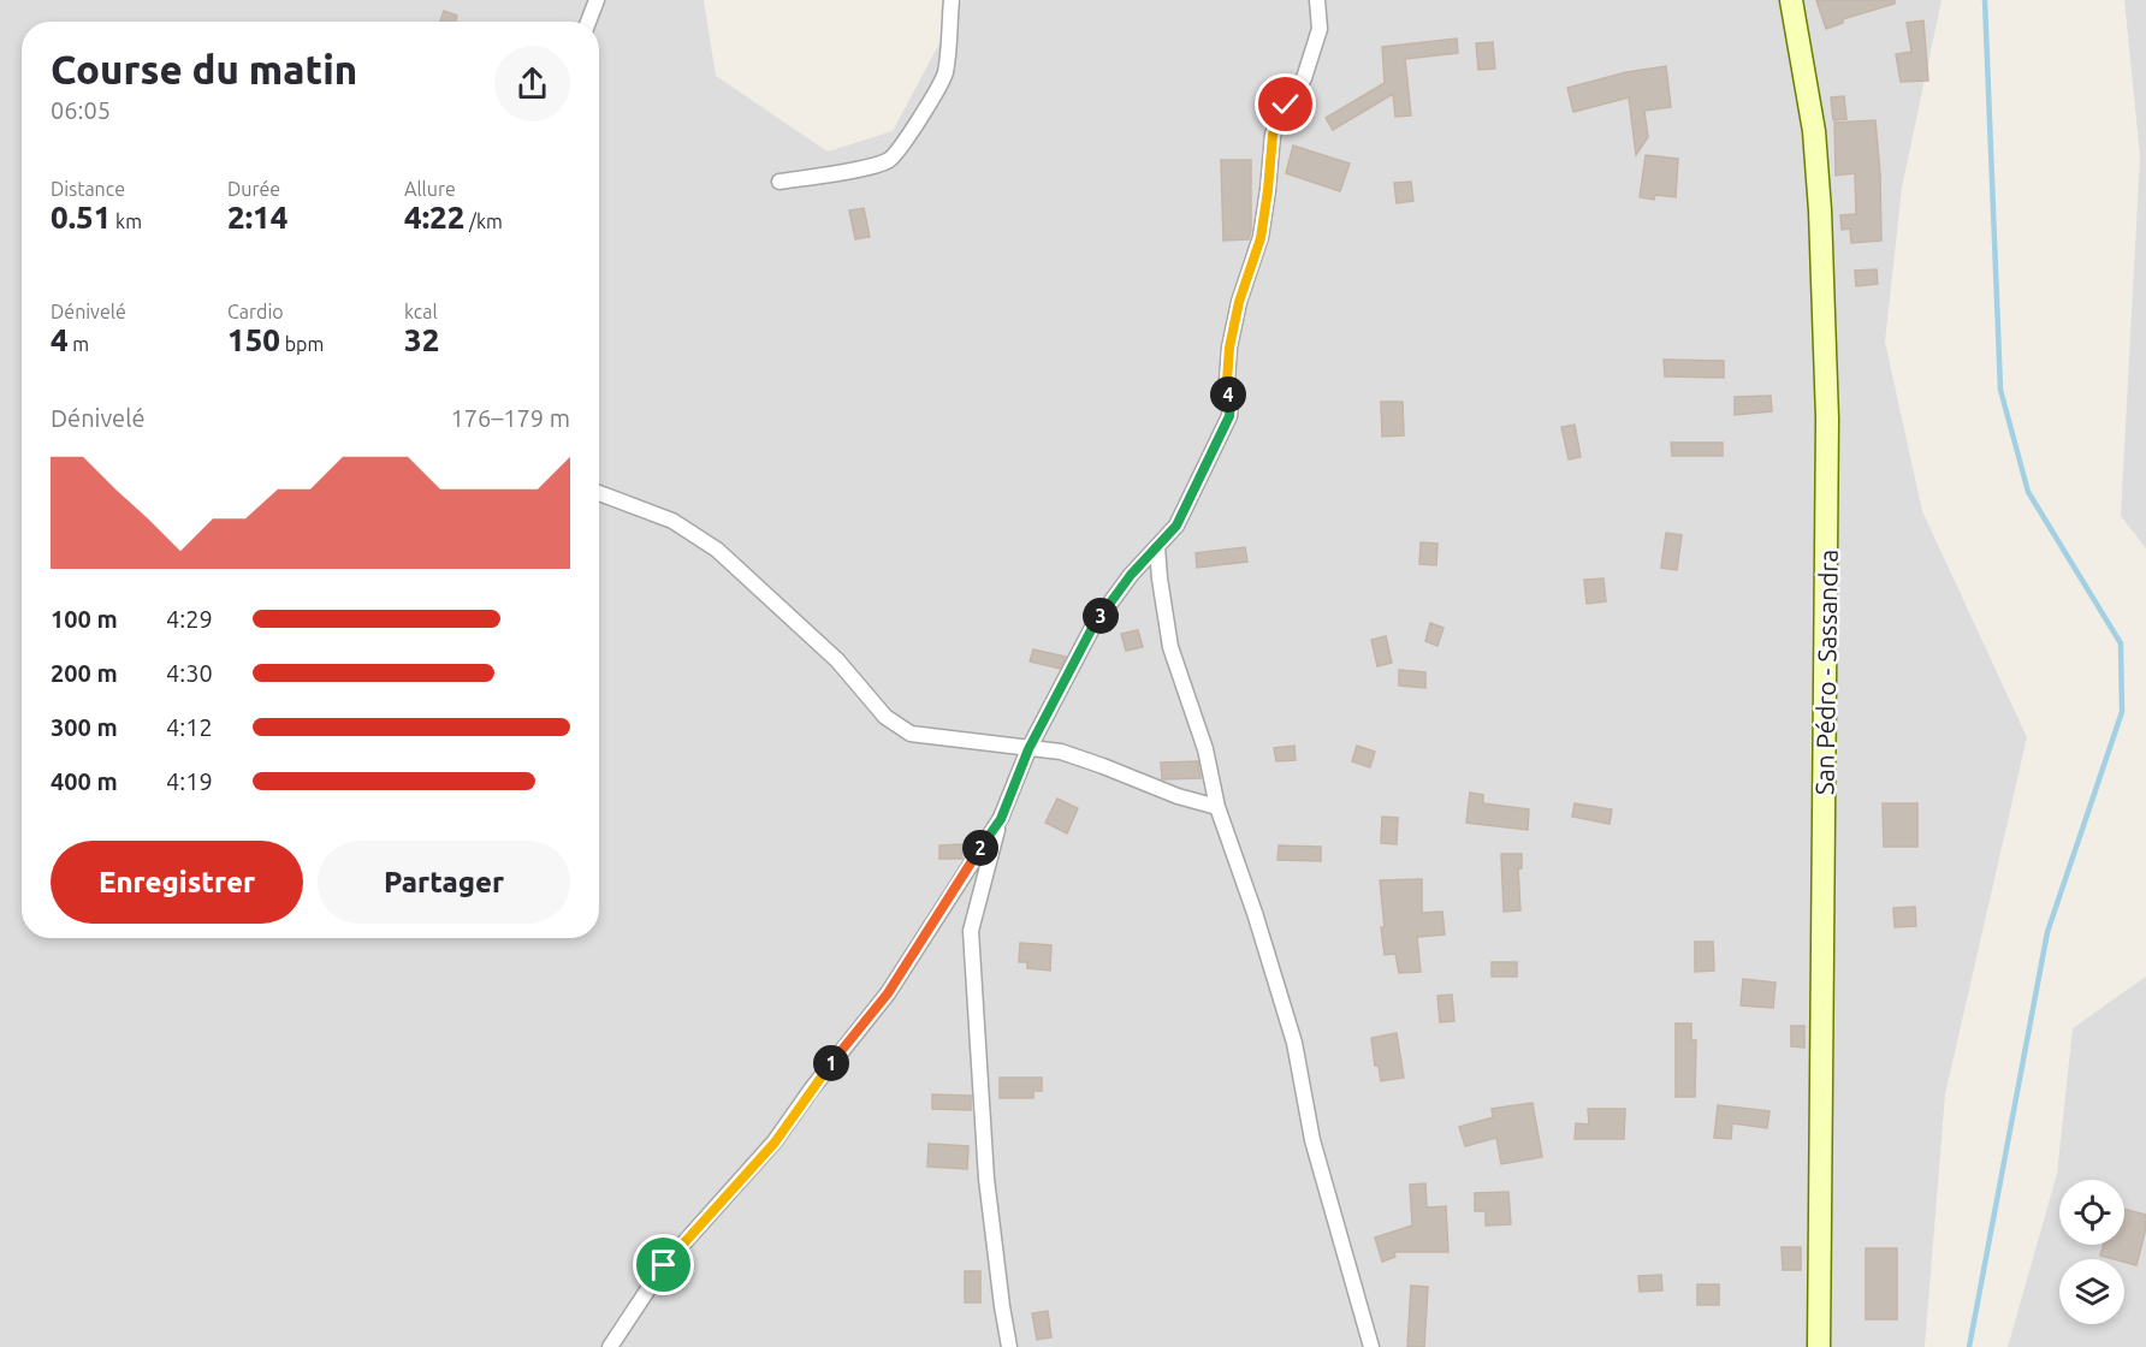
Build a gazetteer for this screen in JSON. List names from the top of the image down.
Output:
{
  "streets": {
    "main road": ["San Pédro - Sassandra"]
  },
  "page": {
    "heading": ["Course du matin", "06:05"],
    "stats": [
      ["Distance", "0.51 km"],
      ["Durée", "2:14"],
      ["Allure", "4:22 /km"],
      ["Dénivelé", "4 m"],
      ["Cardio", "150 bpm"],
      ["kcal", "32"]
    ],
    "pins": [
      "4",
      "3",
      "2",
      "1"
    ],
    "chart": ["Dénivelé", "176–179 m"],
    "list": [
      {
        "name": "100 m",
        "note": "4:29"
      },
      {
        "name": "200 m",
        "note": "4:30"
      },
      {
        "name": "300 m",
        "note": "4:12"
      },
      {
        "name": "400 m",
        "note": "4:19"
      }
    ],
    "buttons": ["Enregistrer", "Partager"]
  }
}
